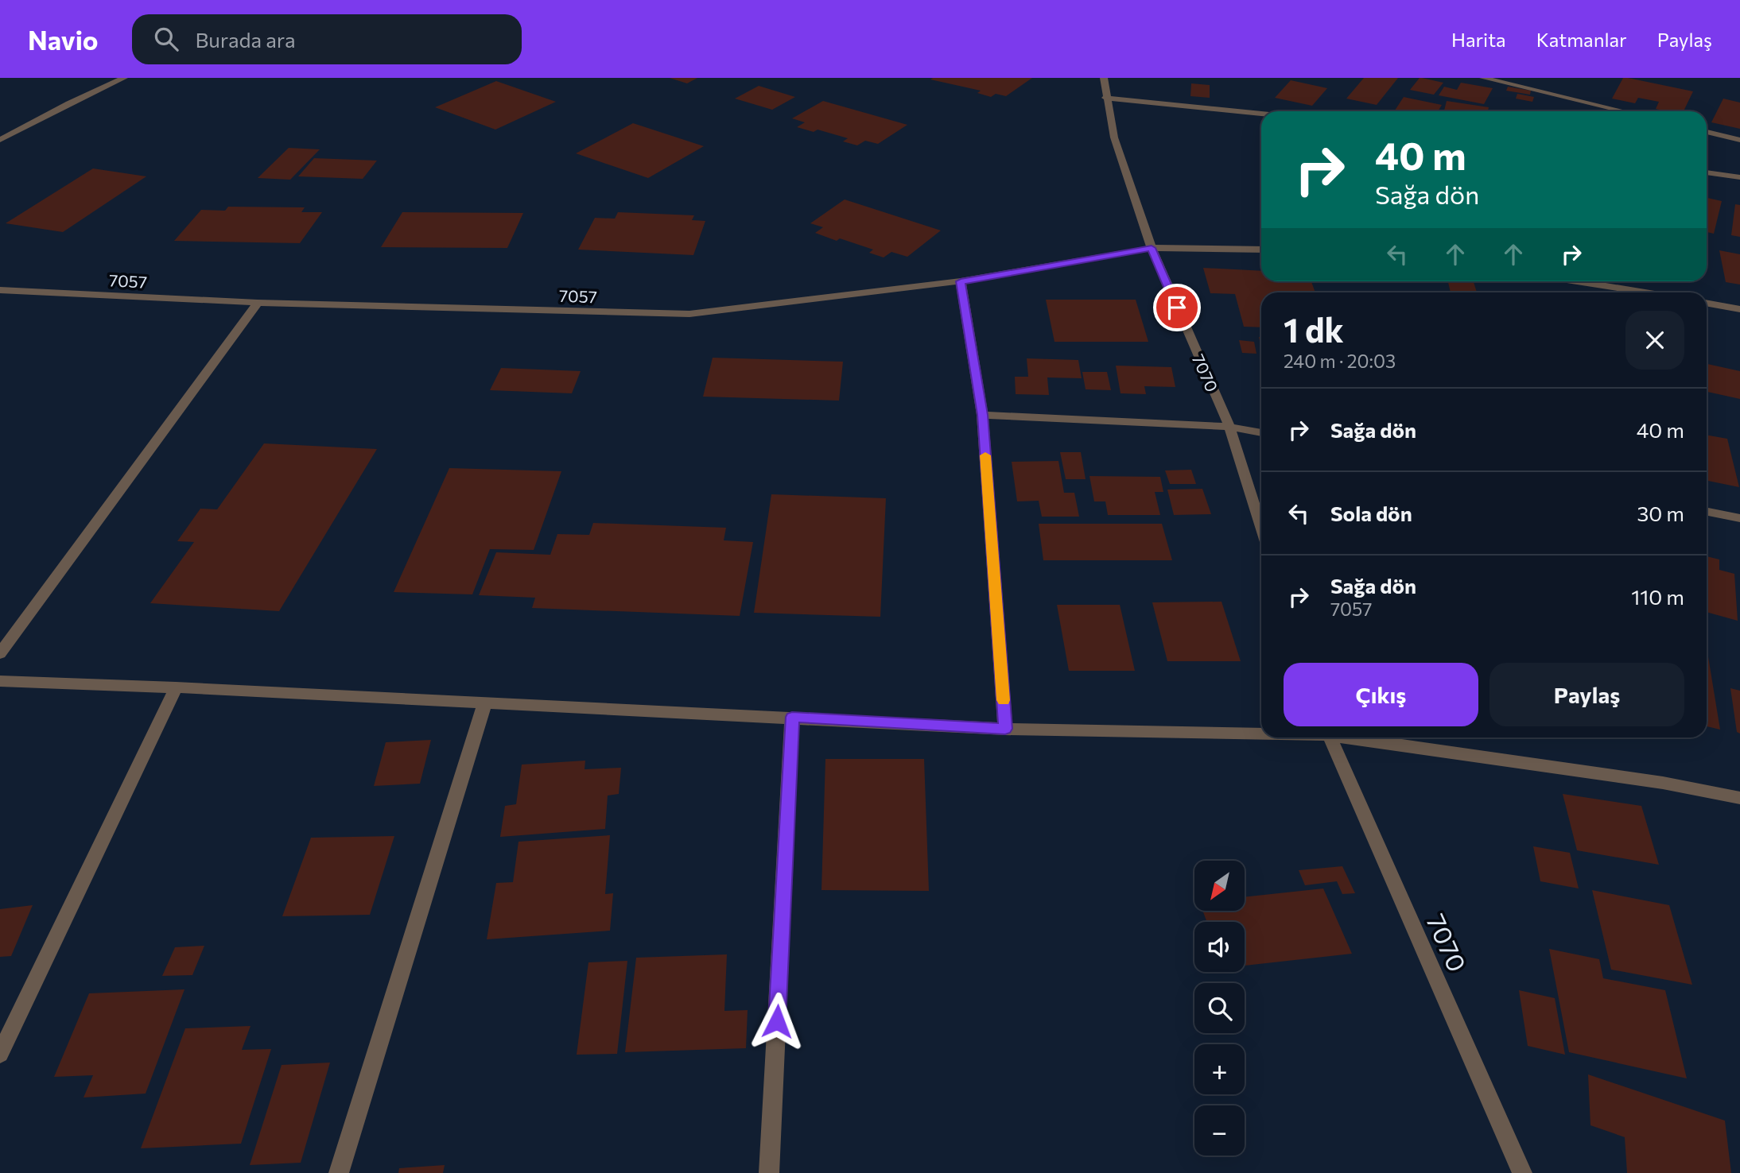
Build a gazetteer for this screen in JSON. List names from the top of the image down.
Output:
{
  "streets": {
    "street": ["7057", "7070"]
  },
  "crossings": [
    ["7057", "7070"]
  ],
  "north": "bottom left",
  "page": {
    "header": "Navio",
    "search": "Burada ara",
    "nav": ["Harita", "Katmanlar", "Paylaş"],
    "turn": ["40 m", "Sağa dön"],
    "heading": ["1 dk", "240 m · 20:03"],
    "list": [
      {
        "name": "Sağa dön",
        "value": "40 m"
      },
      {
        "name": "Sola dön",
        "value": "30 m"
      },
      {
        "name": "Sağa dön",
        "note": "7057",
        "value": "110 m"
      }
    ],
    "buttons": ["Çıkış", "Paylaş"],
    "map_buttons": ["+", "−"]
  }
}
